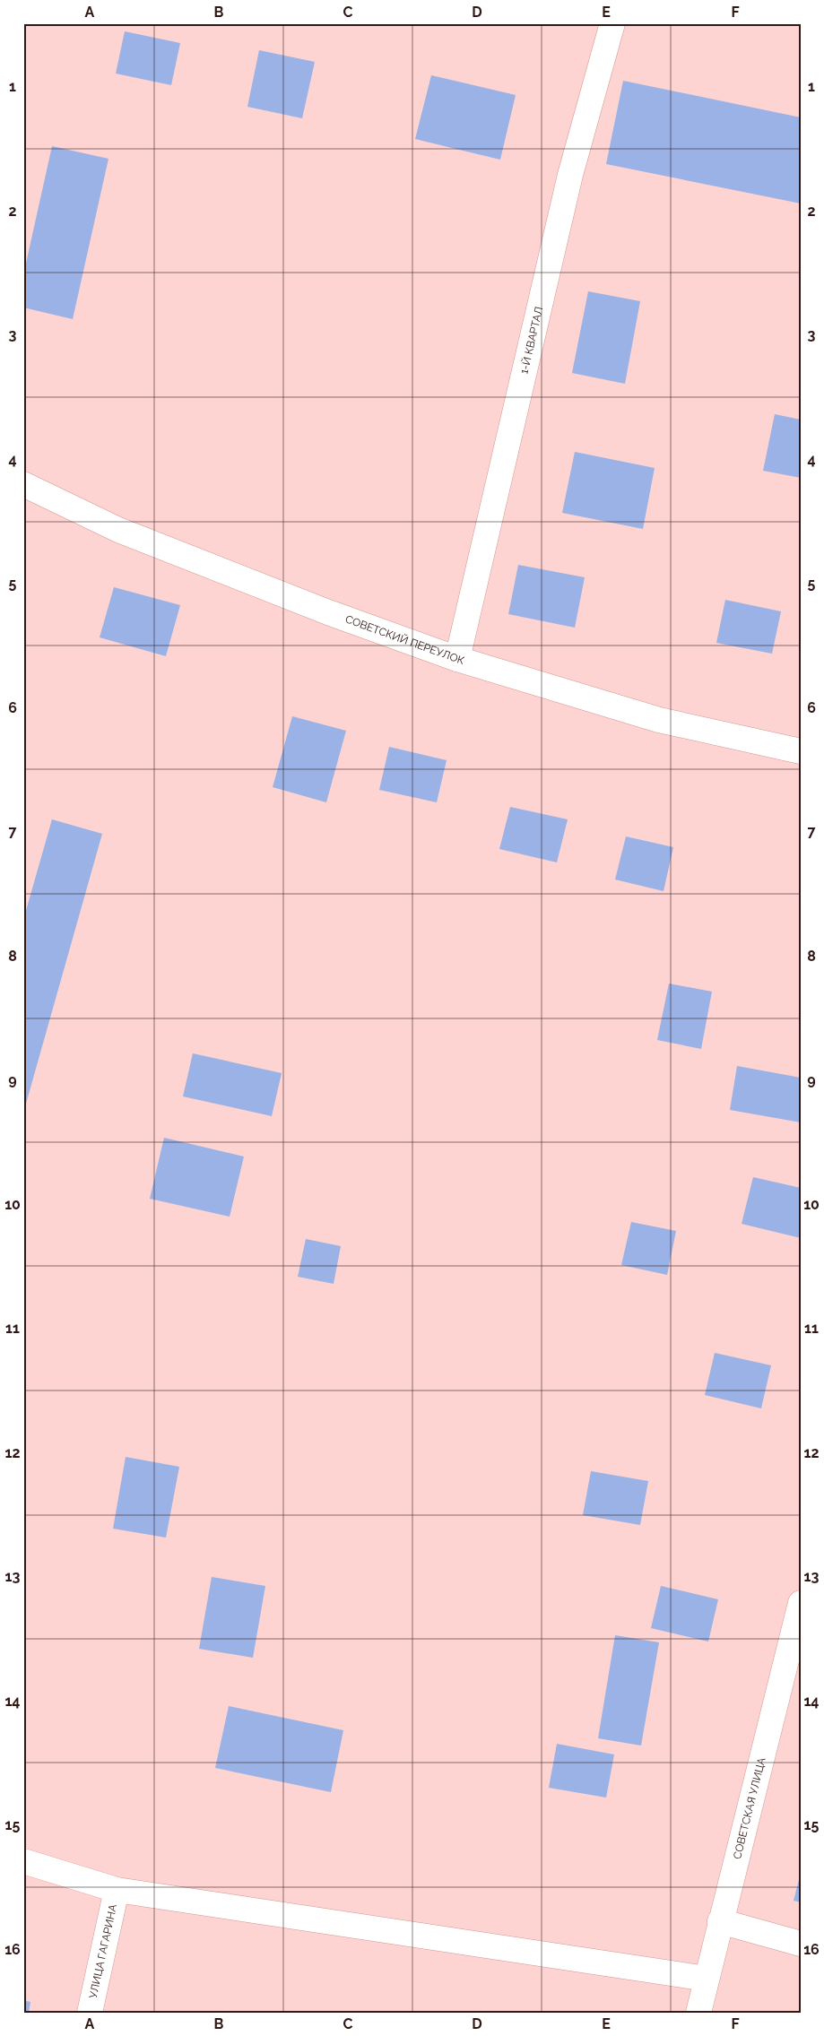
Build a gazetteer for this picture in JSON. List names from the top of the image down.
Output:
{
  "streets": {
    "street": [
      "1-Й КВАРТАЛ",
      "СОВЕТСКИЙ ПЕРЕУЛОК",
      "СОВЕТСКАЯ УЛИЦА",
      "УЛИЦА ГАГАРИНА"
    ]
  },
  "crossings": [
    ["1-Й КВАРТАЛ", "СОВЕТСКИЙ ПЕРЕУЛОК"]
  ],
  "grid": {
    "columns": [
      "A",
      "B",
      "C",
      "D",
      "E",
      "F"
    ],
    "rows": [
      "1",
      "2",
      "3",
      "4",
      "5",
      "6",
      "7",
      "8",
      "9",
      "10",
      "11",
      "12",
      "13",
      "14",
      "15",
      "16"
    ]
  }
}
